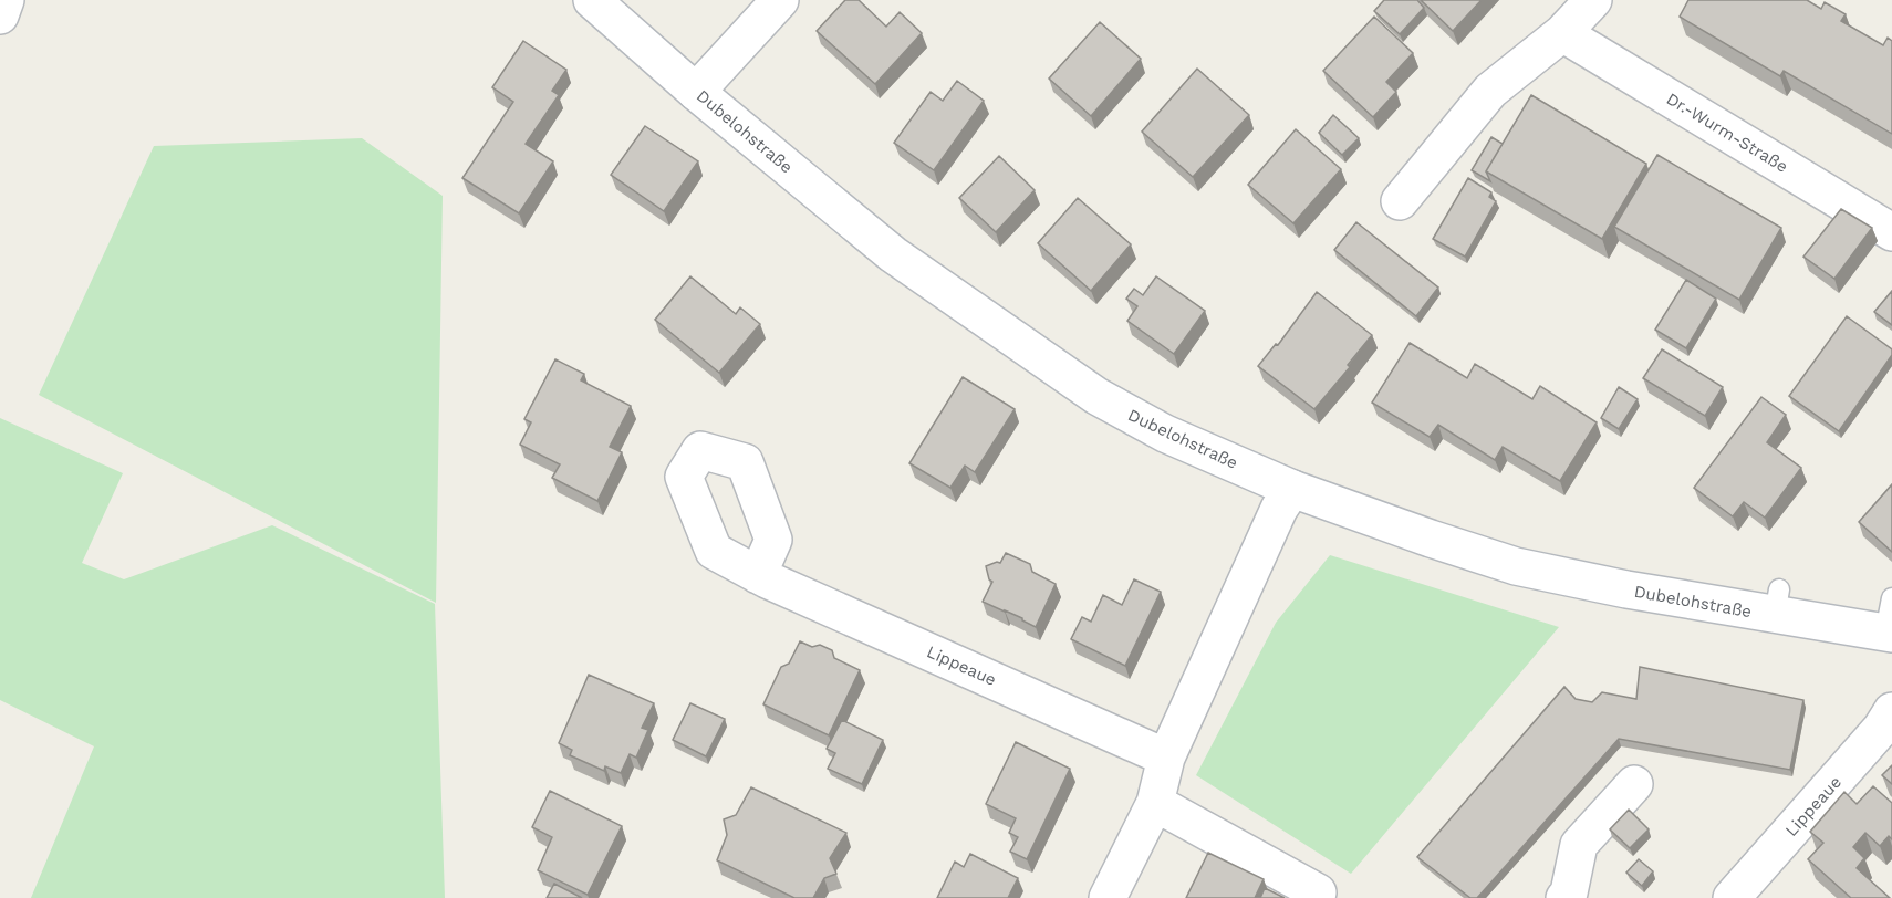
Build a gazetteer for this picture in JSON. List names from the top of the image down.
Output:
{
  "streets": {
    "street": ["Dubelohstraße", "Dr.-Wurm-Straße", "Lippeaue"]
  }
}
